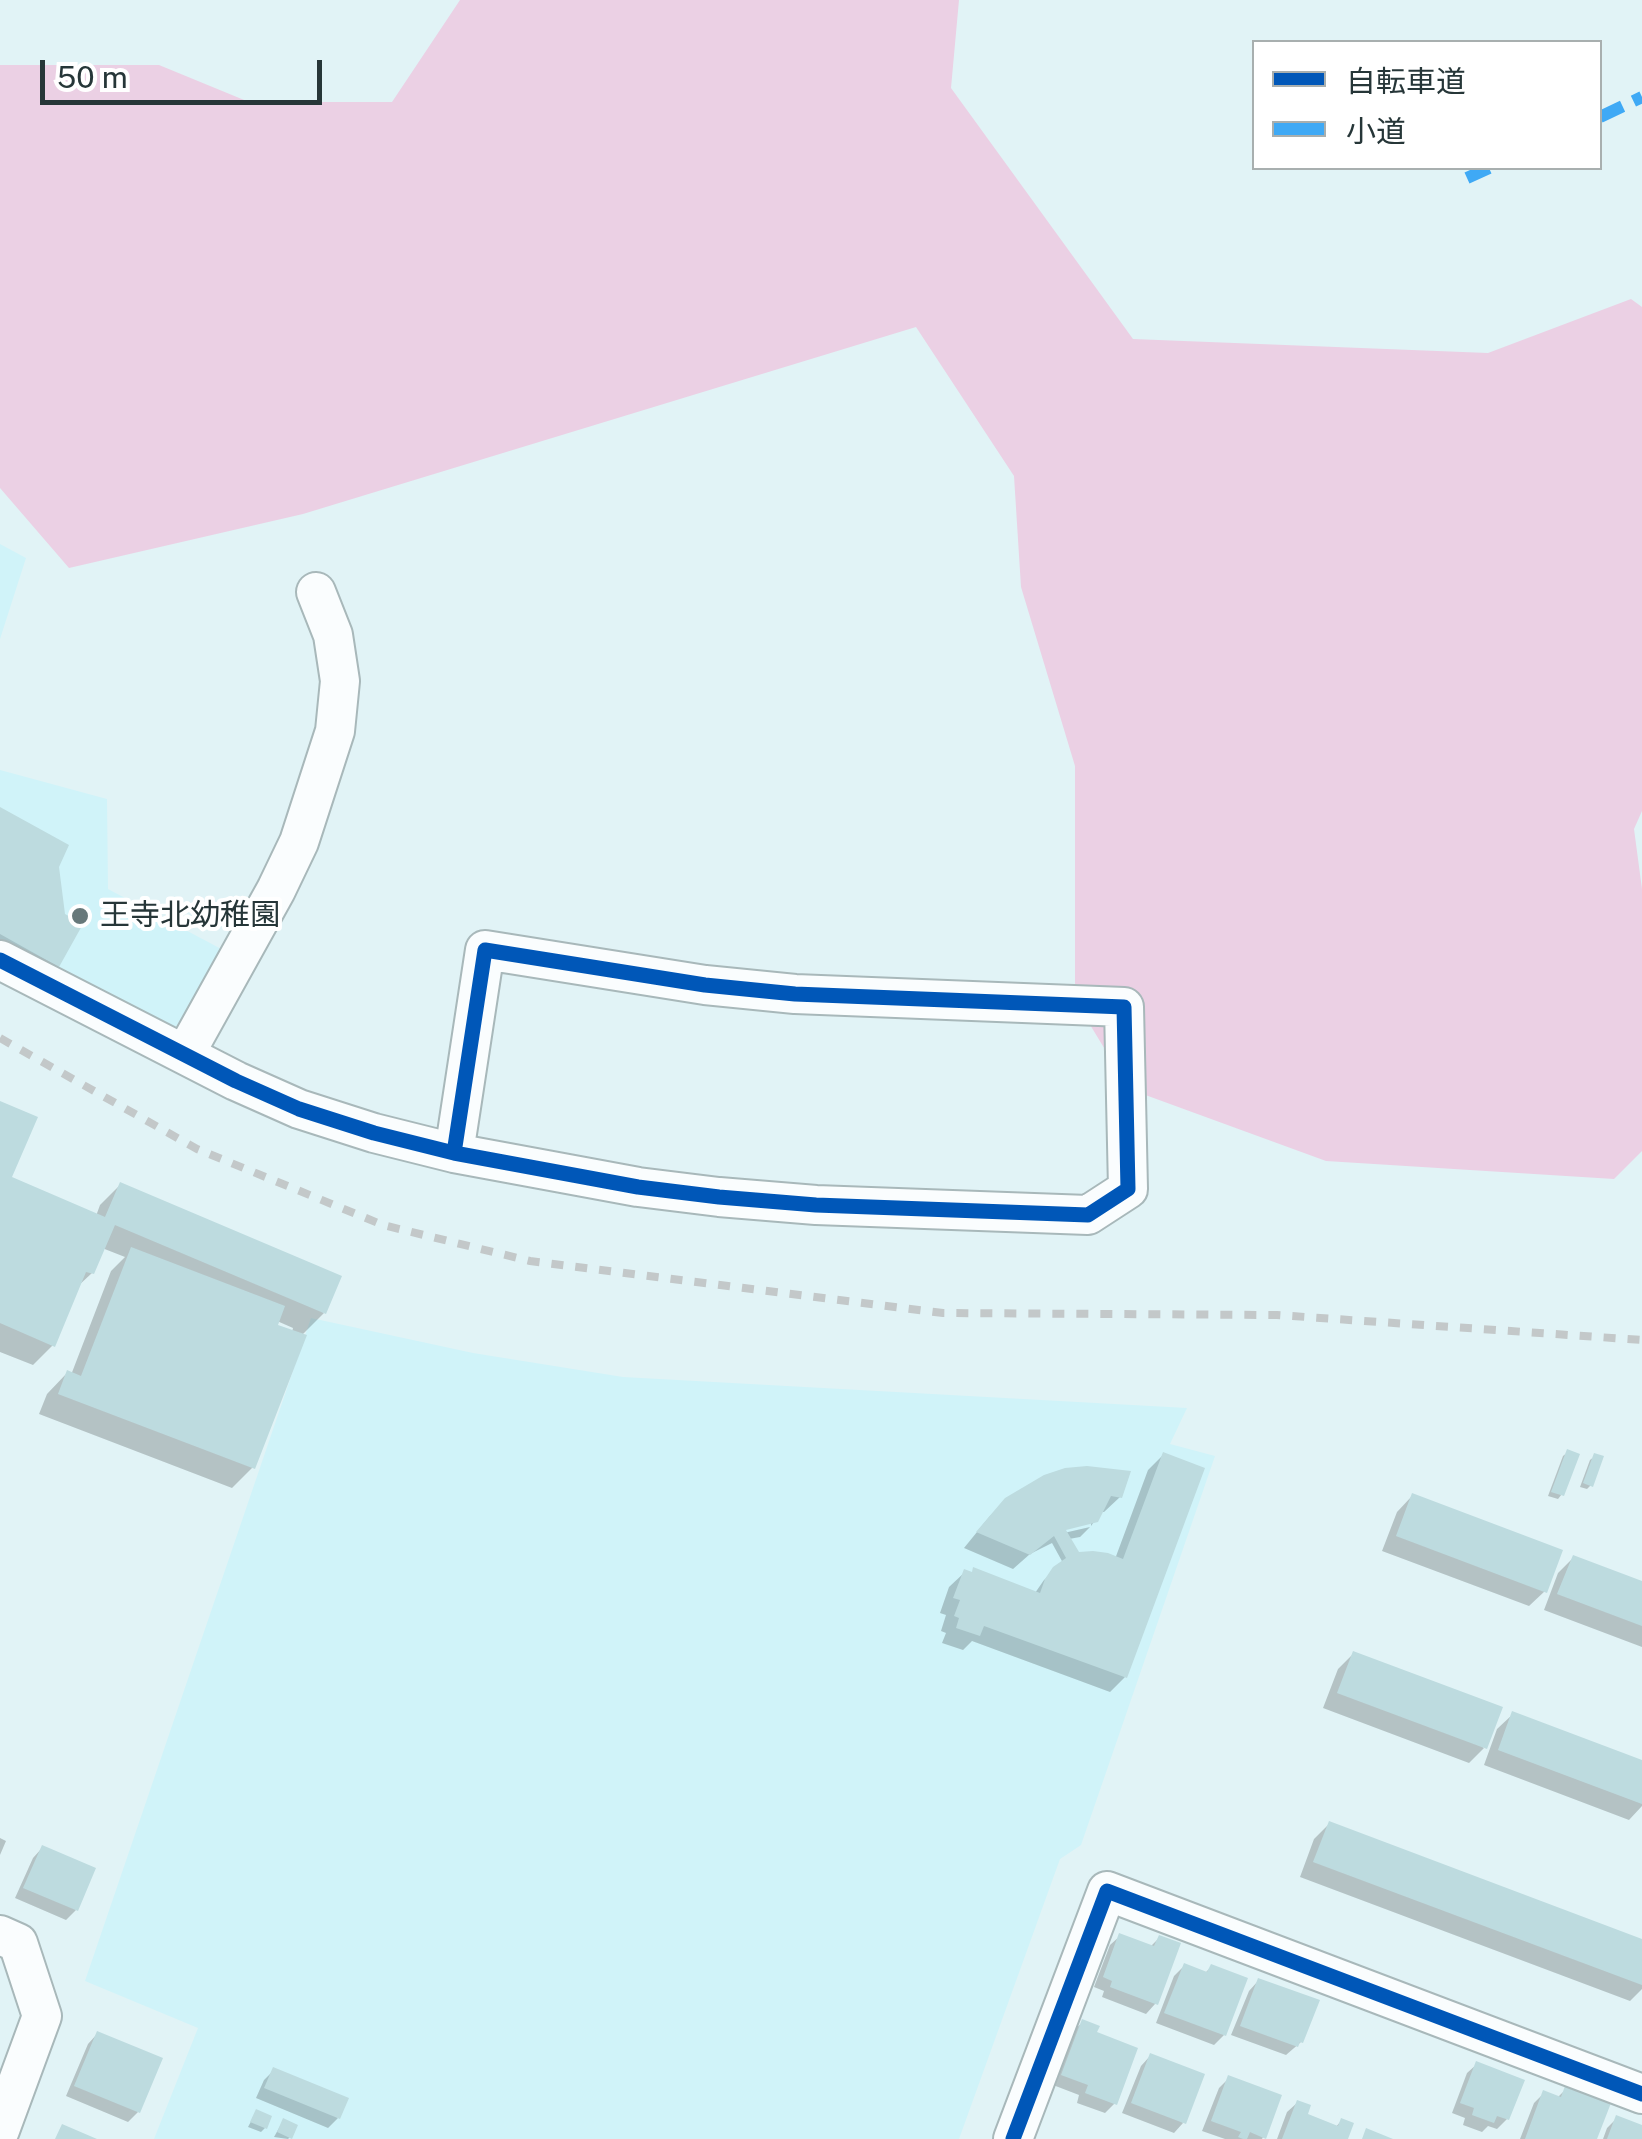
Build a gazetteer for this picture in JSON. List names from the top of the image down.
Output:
{
  "places": ["王寺北幼稚園"],
  "legend": ["自転車道", "小道"],
  "scale_bar": "50 m"
}
